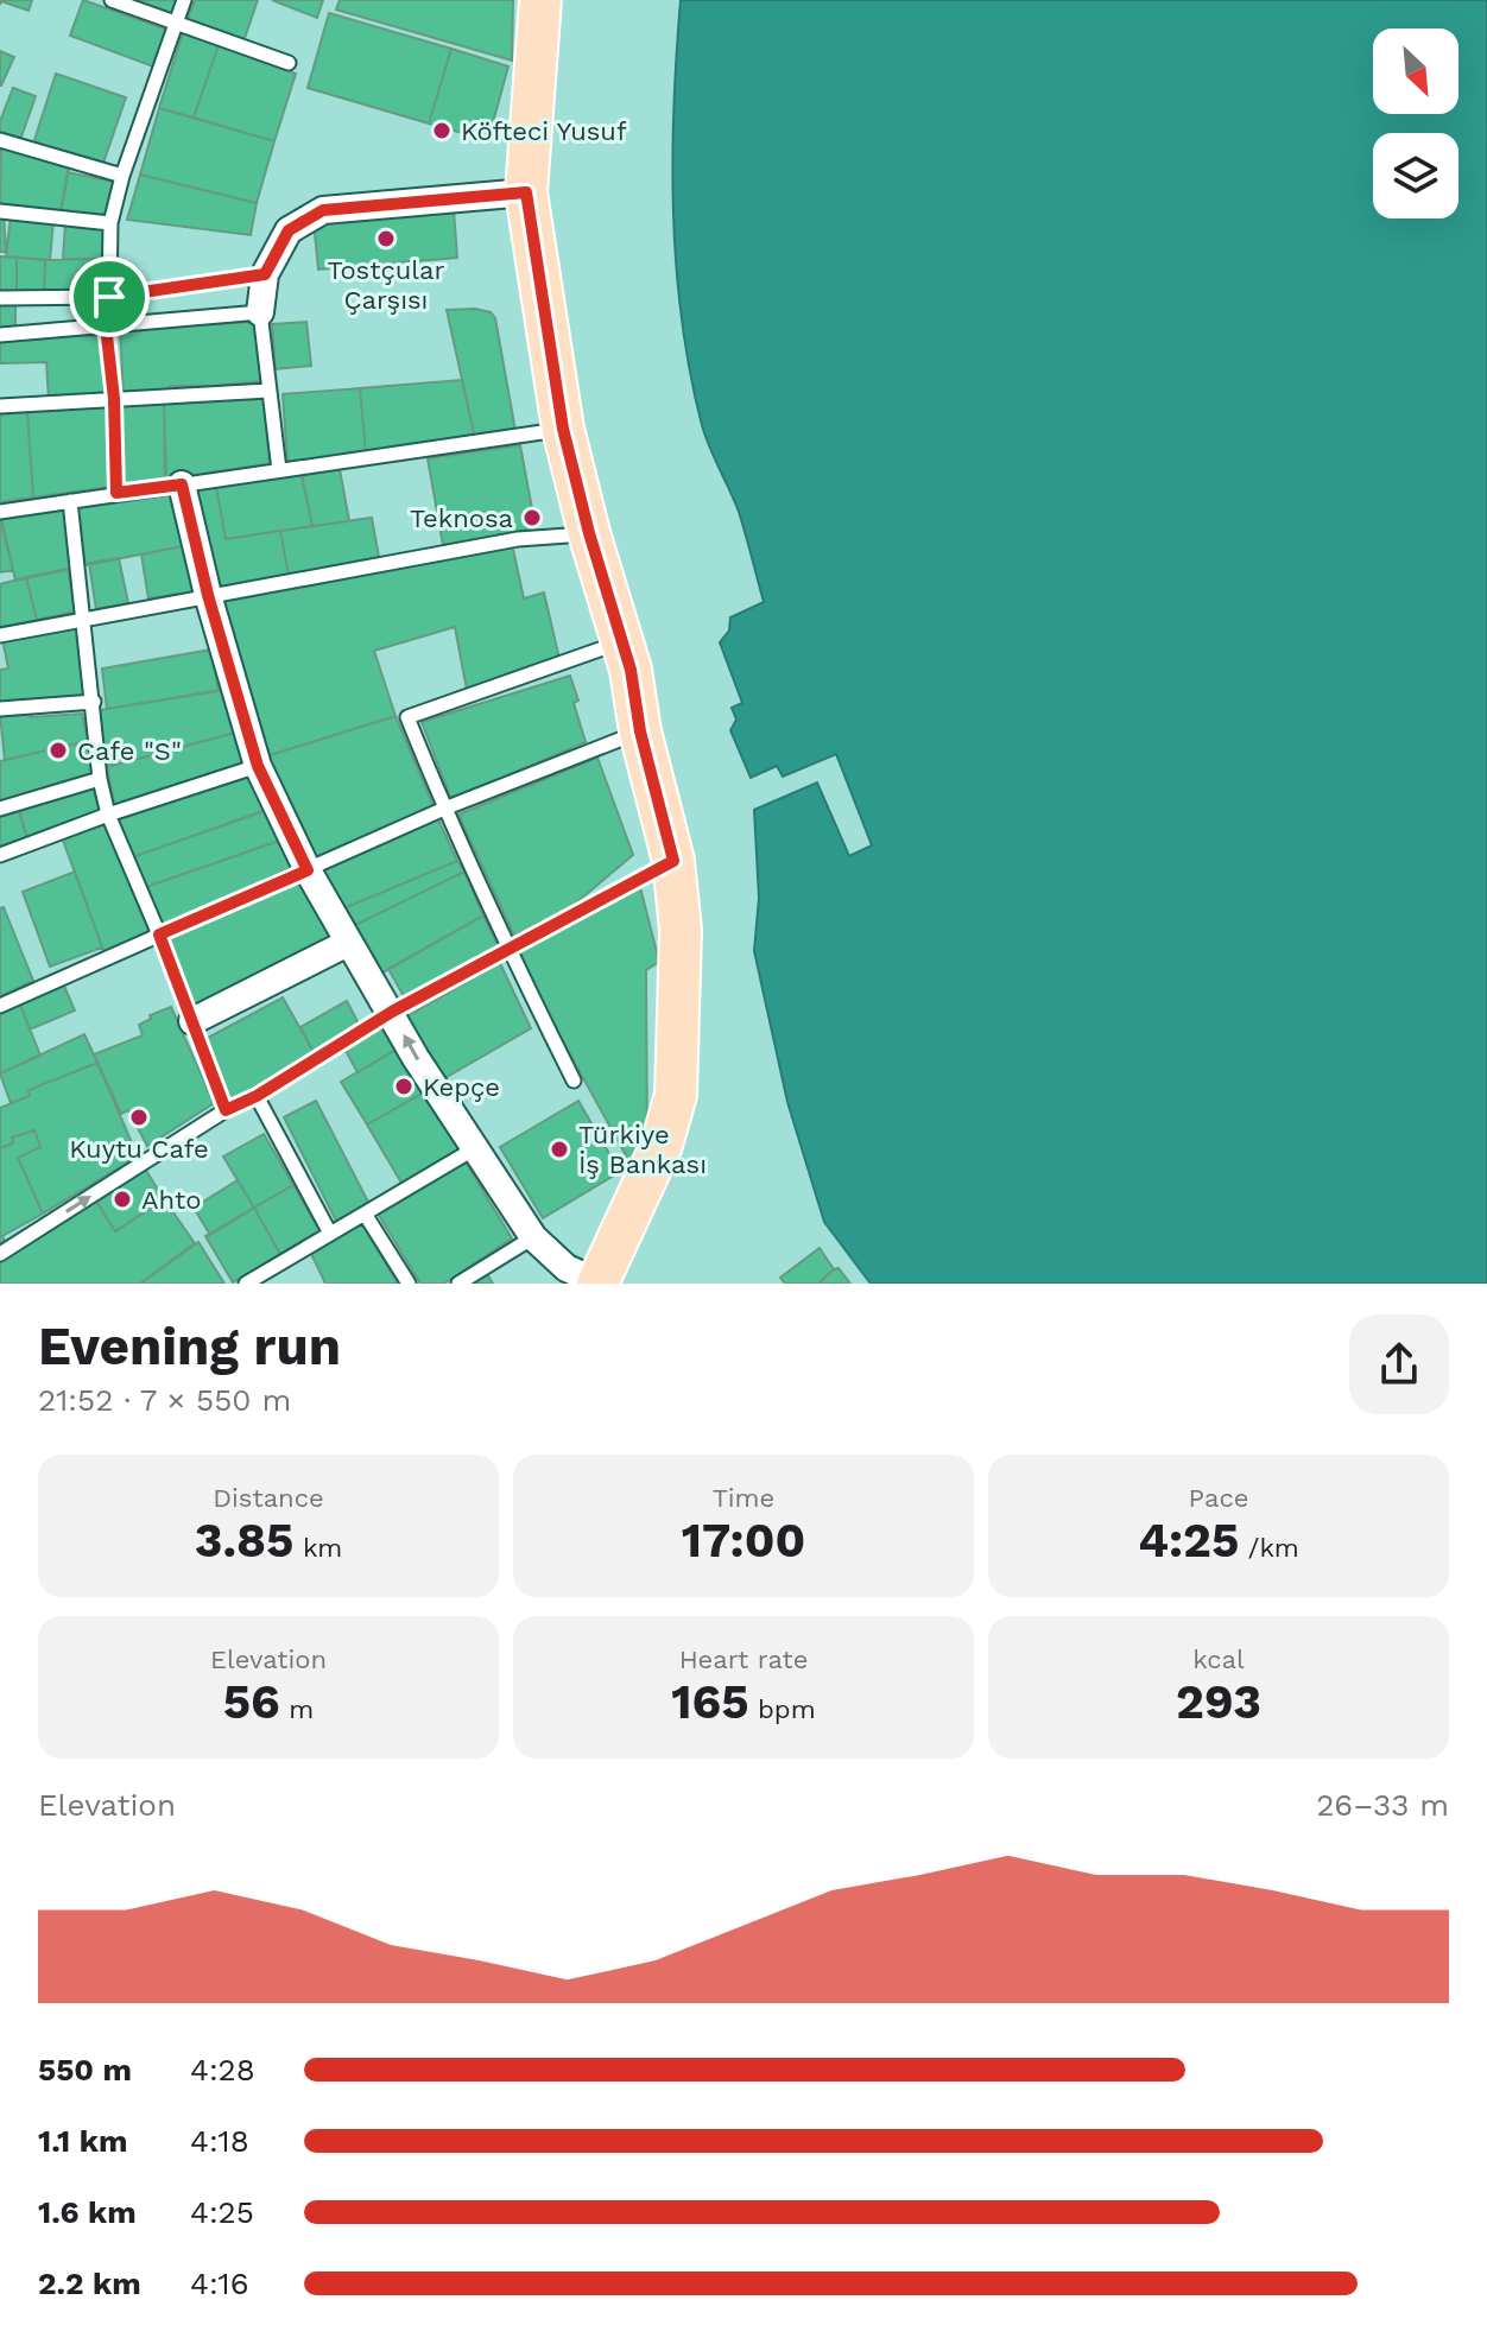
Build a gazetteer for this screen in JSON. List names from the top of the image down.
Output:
{
  "places": [
    "Köfteci Yusuf",
    "Tostçular Çarşısı",
    "Teknosa",
    "Cafe \"S\"",
    "Kepçe",
    "Kuytu Cafe",
    "Türkiye İş Bankası",
    "Ahto"
  ],
  "north": "bottom right",
  "page": {
    "heading": ["Evening run", "21:52 · 7 × 550 m"],
    "stats": [
      ["Distance", "3.85 km"],
      ["Time", "17:00"],
      ["Pace", "4:25 /km"],
      ["Elevation", "56 m"],
      ["Heart rate", "165 bpm"],
      ["kcal", "293"]
    ],
    "chart": ["Elevation", "26–33 m"],
    "list": [
      {
        "name": "550 m",
        "note": "4:28"
      },
      {
        "name": "1.1 km",
        "note": "4:18"
      },
      {
        "name": "1.6 km",
        "note": "4:25"
      },
      {
        "name": "2.2 km",
        "note": "4:16"
      }
    ]
  }
}
